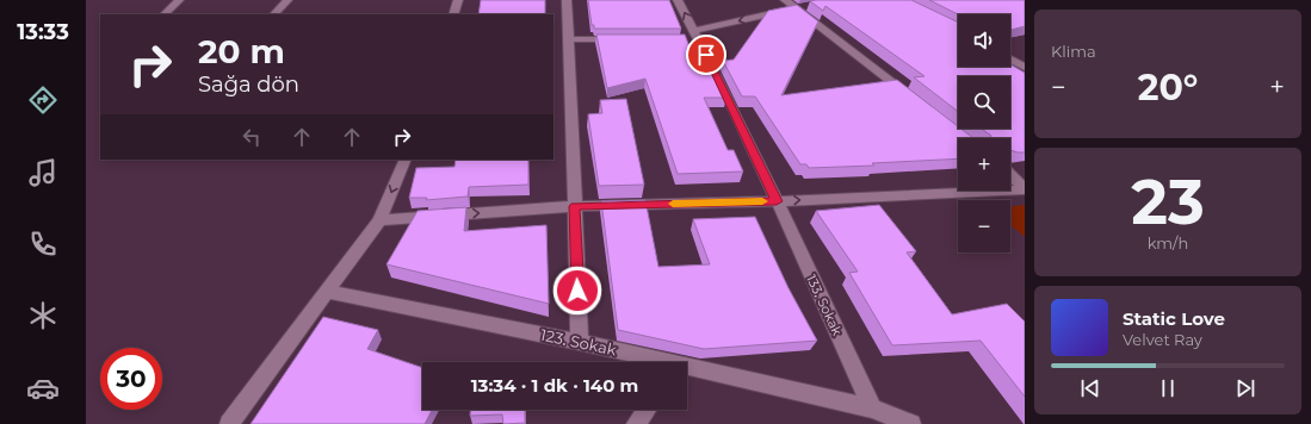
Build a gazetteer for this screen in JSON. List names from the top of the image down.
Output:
{
  "streets": {
    "street": ["133. Sokak", "123. Sokak"]
  },
  "crossings": [
    ["133. Sokak", "123. Sokak"]
  ],
  "page": {
    "tabs": "13:33",
    "tile": [
      "Klima",
      ["23", "km/h"]
    ],
    "map_buttons": ["+", "−"],
    "turn": ["20 m", "Sağa dön"],
    "heat": ["−", "20°", "+"],
    "song": ["Static Love", "Velvet Ray"],
    "limit": "30",
    "trip": "13:34 · 1 dk · 140 m"
  }
}
